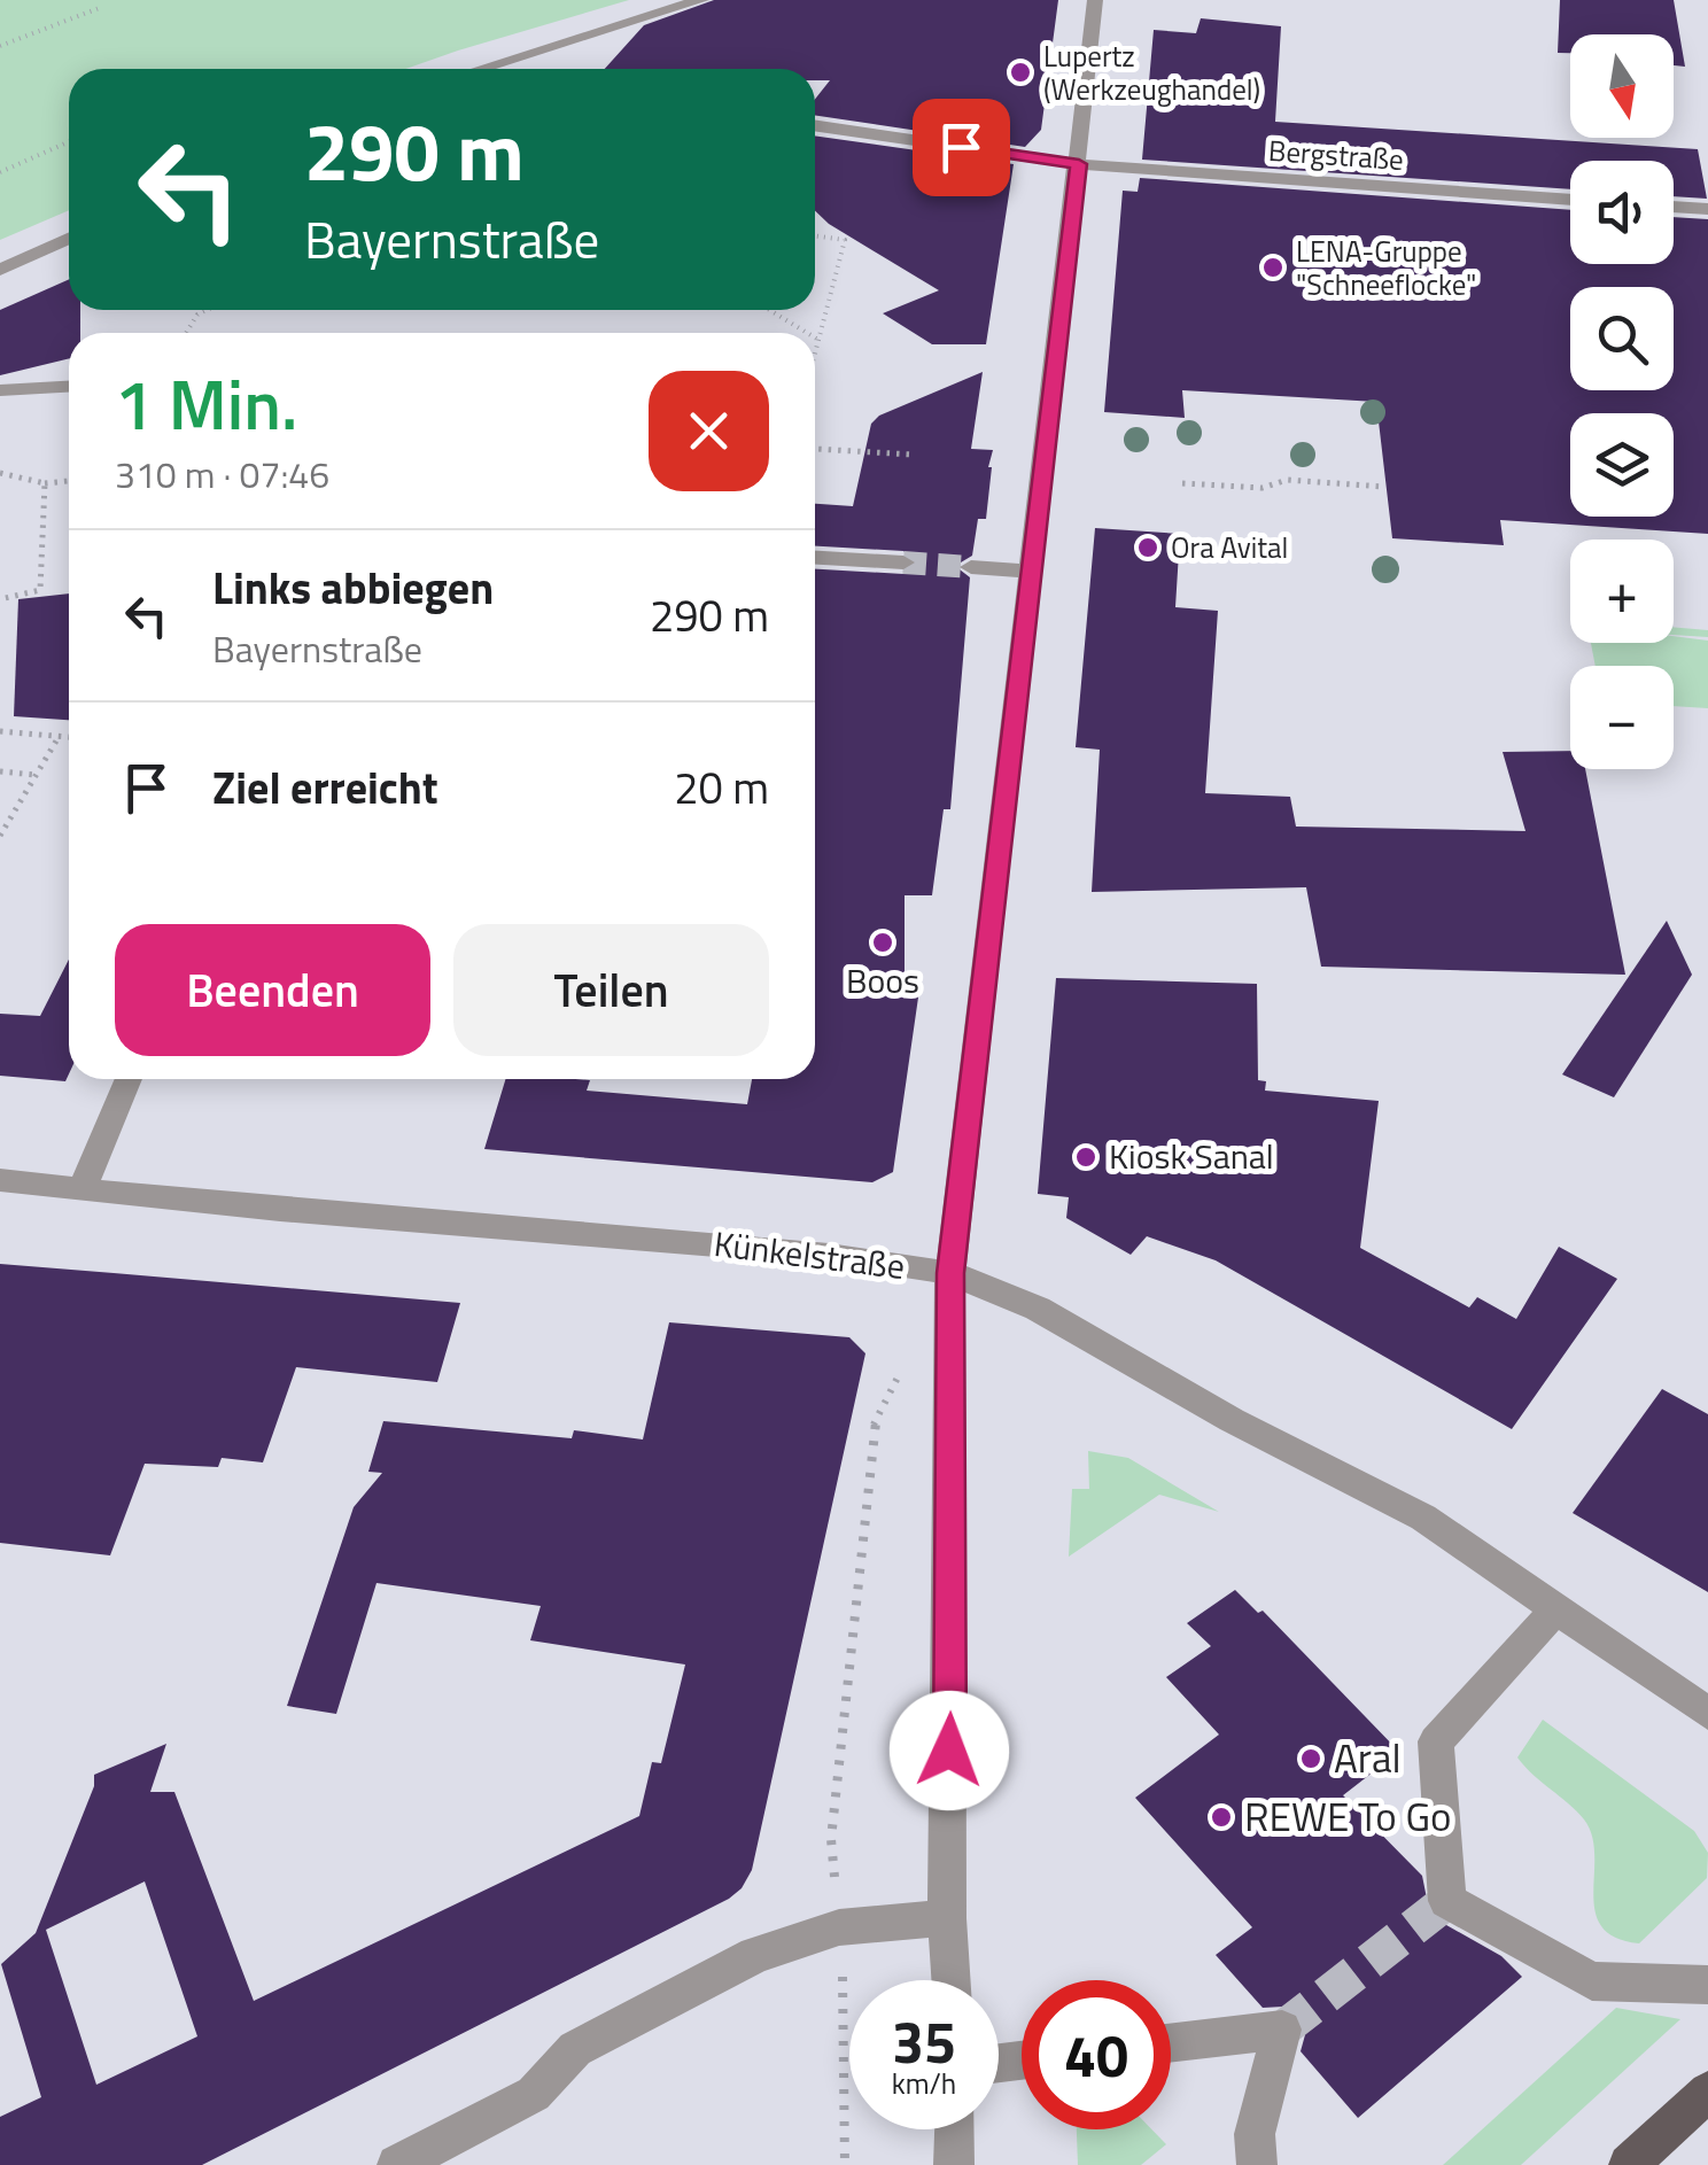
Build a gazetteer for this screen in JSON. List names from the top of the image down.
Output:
{
  "streets": {
    "street": ["Bergstraße", "Künkelstraße"]
  },
  "places": [
    "Lupertz (Werkzeughandel)",
    "LENA-Gruppe \"Schneeflocke\"",
    "Ora Avital",
    "Boos",
    "Kiosk Sanal",
    "Aral",
    "REWE To Go"
  ],
  "north": "bottom",
  "page": {
    "map_buttons": ["+", "−"],
    "turn": ["290 m", "Bayernstraße"],
    "heading": ["1 Min.", "310 m · 07:46"],
    "list": [
      {
        "name": "Links abbiegen",
        "note": "Bayernstraße",
        "value": "290 m"
      },
      {
        "name": "Ziel erreicht",
        "value": "20 m"
      }
    ],
    "buttons": ["Beenden", "Teilen"],
    "speed": "35 km/h",
    "limit": "40"
  }
}
